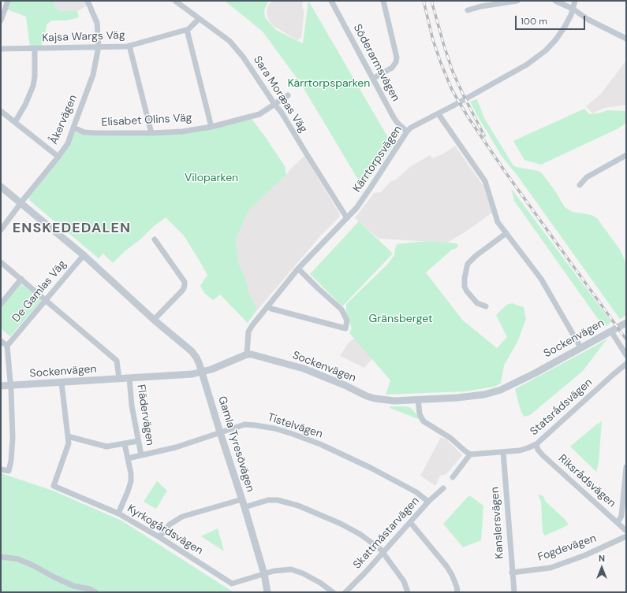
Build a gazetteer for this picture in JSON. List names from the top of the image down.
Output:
{
  "streets": {
    "street": [
      "Kajsa Wargs Väg",
      "Söderarmsvägen",
      "Sara Moræas Väg",
      "Åkervägen",
      "Elisabet Olins Väg",
      "Kärrtorpsvägen",
      "De Gamlas Väg",
      "Sockenvägen",
      "Statsrådsvägen",
      "Flädervägen",
      "Tistelvägen",
      "Gamla Tyresövägen",
      "Riksrådsvägen",
      "Kanslersvägen",
      "Kyrkogårdsvägen",
      "Skattmästarvägen",
      "Fogdevägen"
    ]
  },
  "crossings": [
    ["Kajsa Wargs Väg", "Sara Moræas Väg"],
    ["Kajsa Wargs Väg", "Åkervägen"],
    ["Söderarmsvägen", "Kärrtorpsvägen"],
    ["Sara Moræas Väg", "Elisabet Olins Väg"],
    ["Sara Moræas Väg", "Kärrtorpsvägen"],
    ["Åkervägen", "Elisabet Olins Väg"],
    ["Åkervägen", "Gamla Tyresövägen"],
    ["Kärrtorpsvägen", "Sockenvägen"],
    ["De Gamlas Väg", "Gamla Tyresövägen"],
    ["Sockenvägen", "Flädervägen"],
    ["Sockenvägen", "Gamla Tyresövägen"],
    ["Statsrådsvägen", "Riksrådsvägen"],
    ["Statsrådsvägen", "Kanslersvägen"],
    ["Flädervägen", "Tistelvägen"],
    ["Tistelvägen", "Gamla Tyresövägen"],
    ["Tistelvägen", "Skattmästarvägen"],
    ["Gamla Tyresövägen", "Kyrkogårdsvägen"],
    ["Kanslersvägen", "Fogdevägen"]
  ],
  "districts": ["ENSKEDEDALEN"],
  "parks": ["Kärrtorpsparken", "Viloparken", "Gränsberget"],
  "scale_bar": "100 m",
  "north": "top"
}
